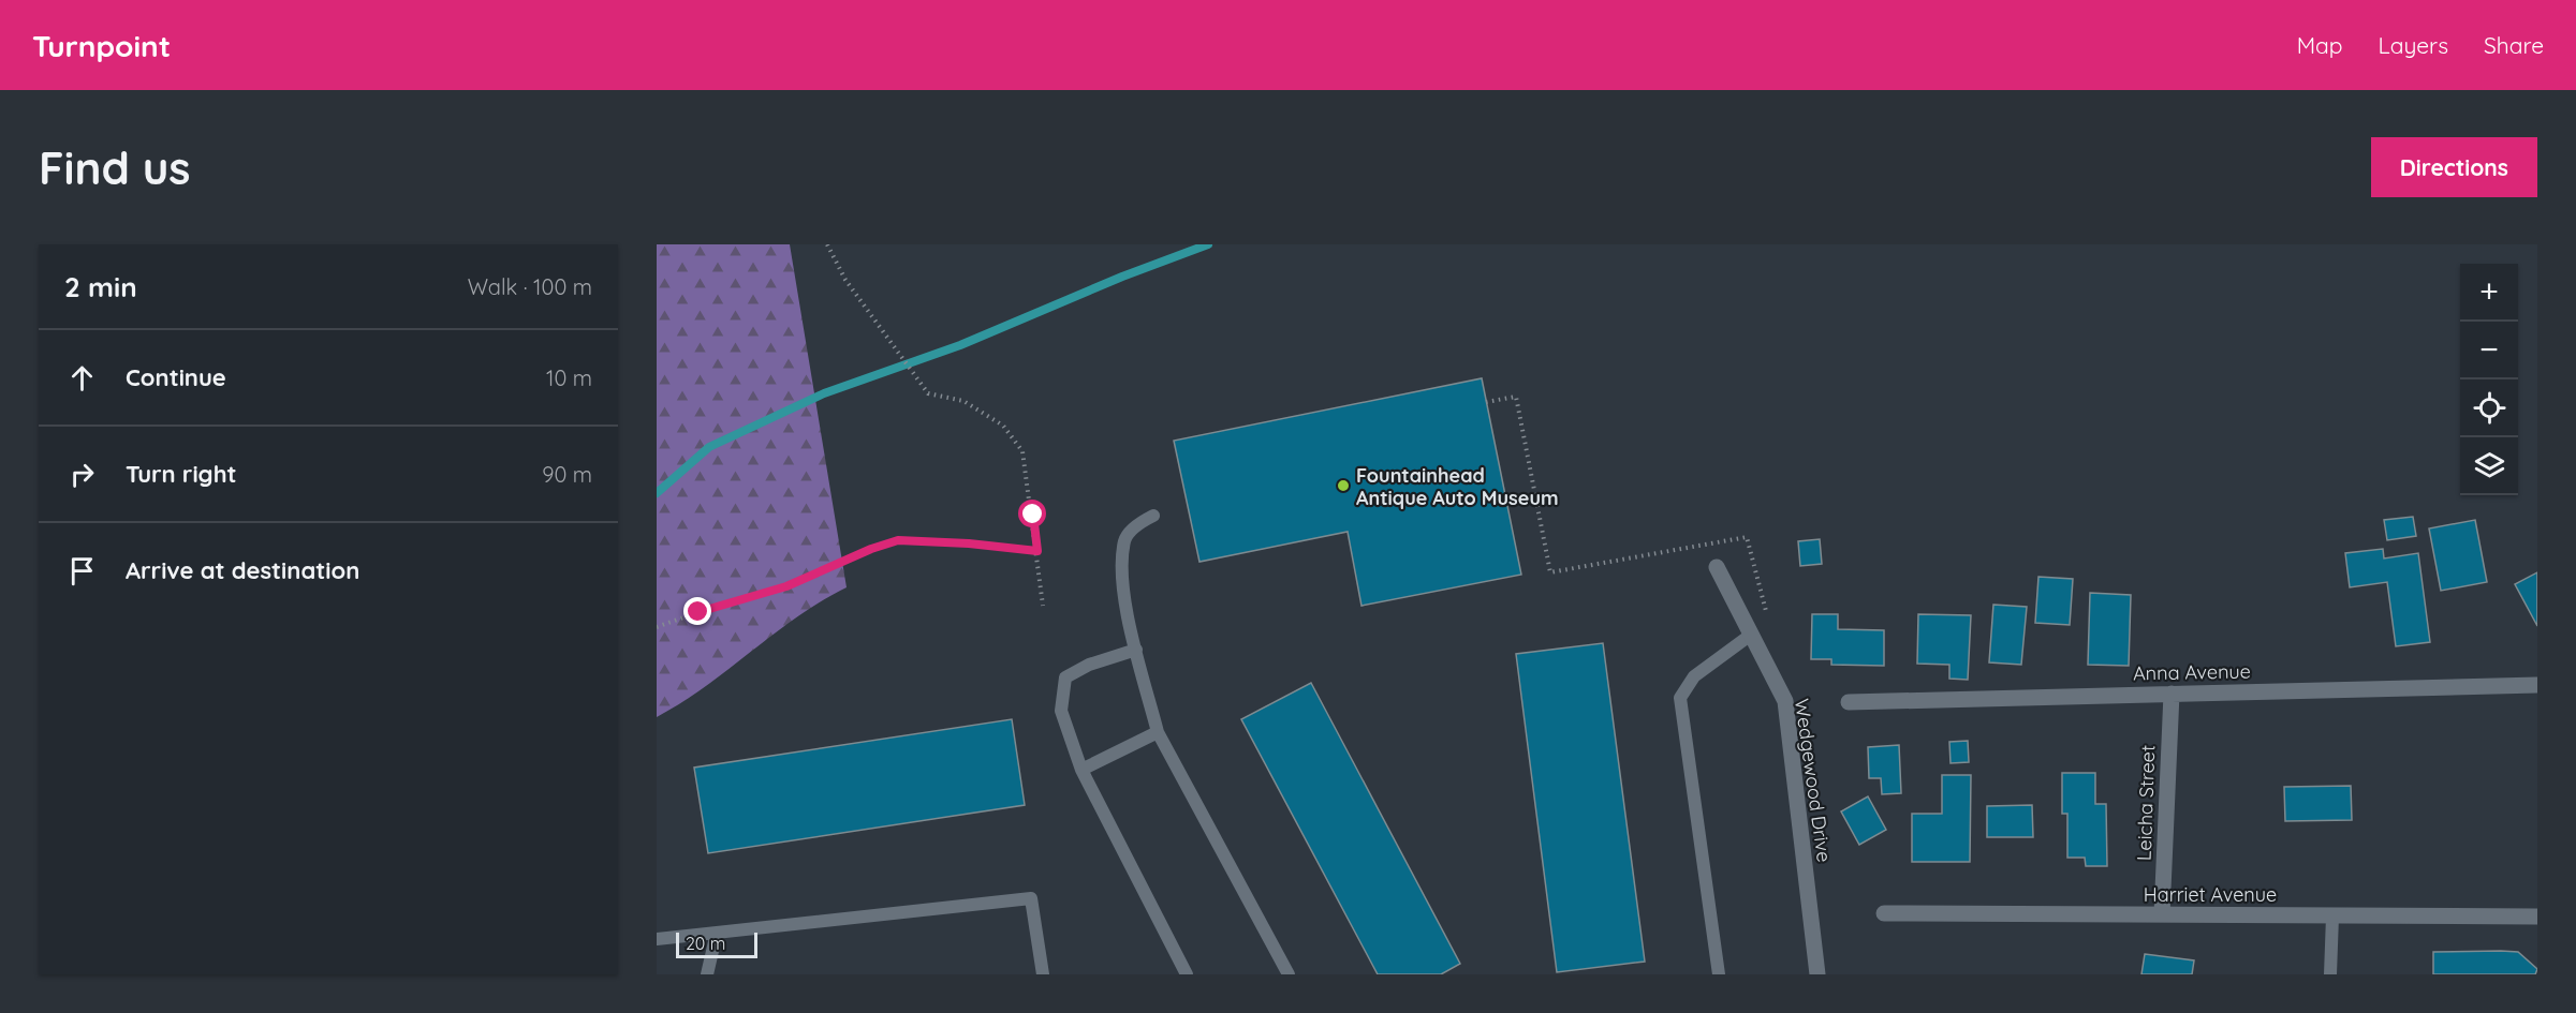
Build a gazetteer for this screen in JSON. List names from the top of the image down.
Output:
{
  "streets": {
    "street": [
      "Anna Avenue",
      "Wedgewood Drive",
      "Leicha Street",
      "Harriet Avenue"
    ]
  },
  "crossings": [
    ["Anna Avenue", "Leicha Street"],
    ["Leicha Street", "Harriet Avenue"]
  ],
  "places": ["Fountainhead Antique Auto Museum"],
  "scale_bar": "20 m",
  "page": {
    "header": "Turnpoint",
    "nav": ["Map", "Layers", "Share"],
    "buttons": "Directions",
    "title": "Find us",
    "heading": ["2 min", "Walk · 100 m"],
    "map_buttons": ["+", "−"],
    "list": [
      ["Continue", "10 m"],
      ["Turn right", "90 m"],
      "Arrive at destination"
    ],
    "scale": "20 m"
  }
}
